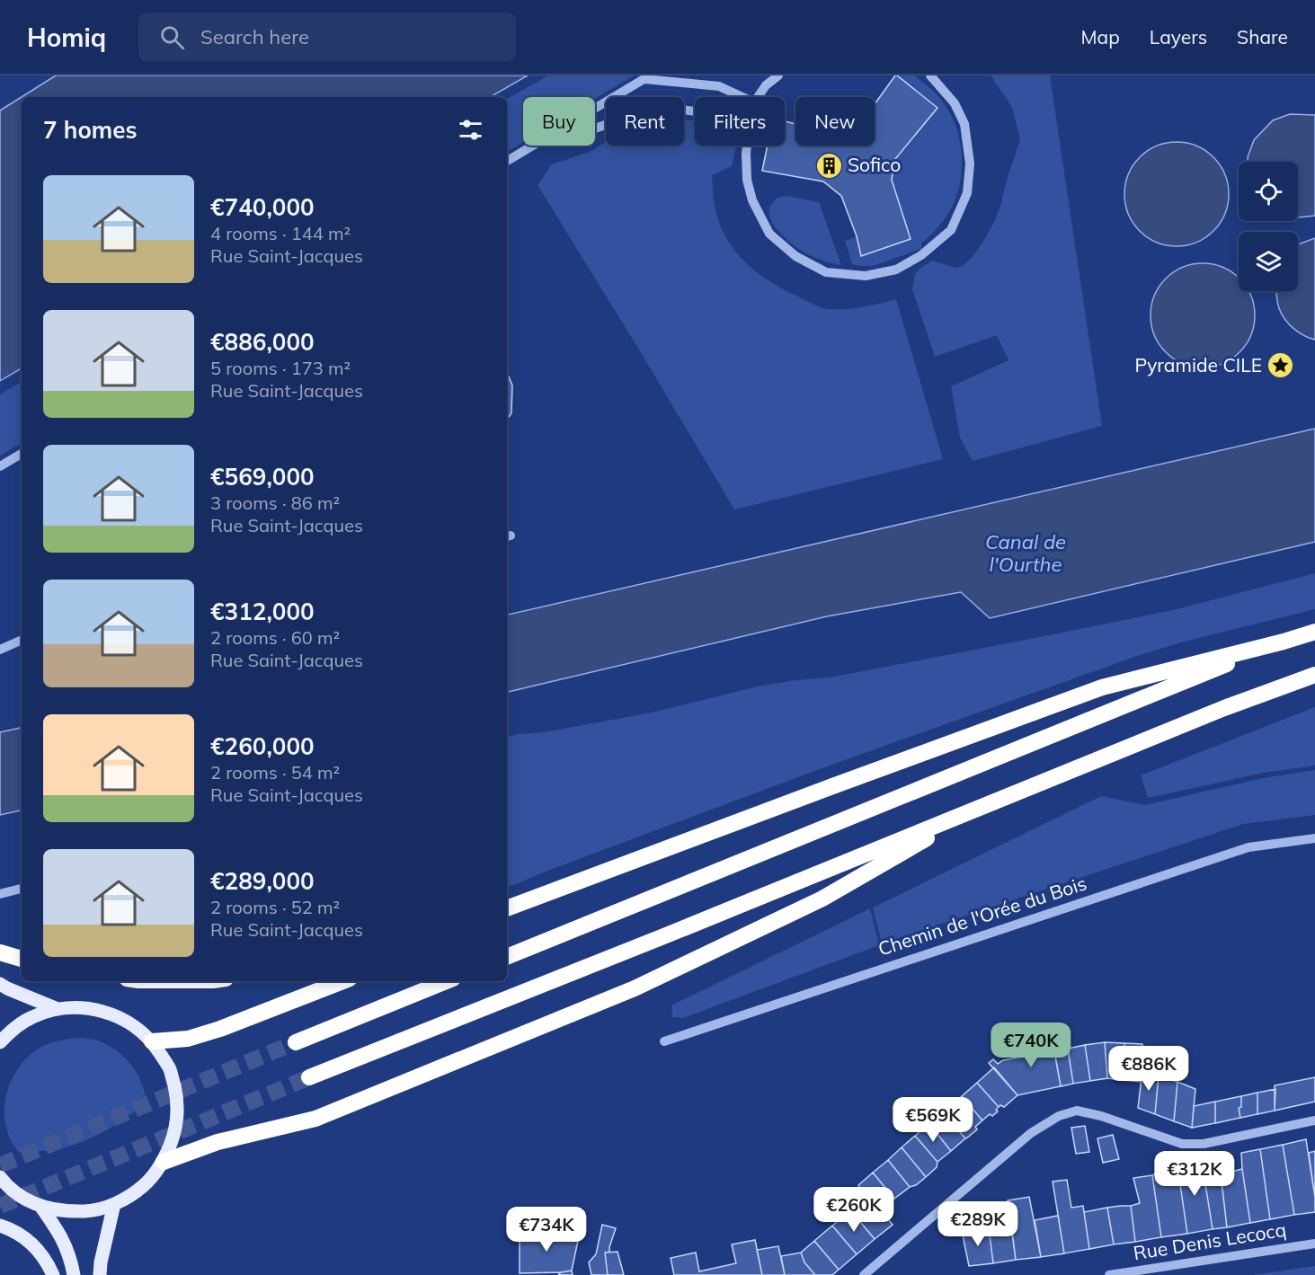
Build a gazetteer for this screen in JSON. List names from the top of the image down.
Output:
{
  "streets": {
    "street": ["Chemin de l'Orée du Bois", "Rue Denis Lecocq"]
  },
  "water": ["Canal de l'Ourthe"],
  "places": {
    "building": ["Sofico"],
    "place": ["Pyramide CILE"]
  },
  "page": {
    "header": "Homiq",
    "search": "Search here",
    "nav": ["Map", "Layers", "Share"],
    "chip": [
      "Buy",
      "Rent",
      "Filters",
      "New"
    ],
    "heading": "7 homes",
    "list": [
      {
        "name": "€740,000",
        "note": "4 rooms · 144 m² · Rue Saint-Jacques"
      },
      {
        "name": "€886,000",
        "note": "5 rooms · 173 m² · Rue Saint-Jacques"
      },
      {
        "name": "€569,000",
        "note": "3 rooms · 86 m² · Rue Saint-Jacques"
      },
      {
        "name": "€312,000",
        "note": "2 rooms · 60 m² · Rue Saint-Jacques"
      },
      {
        "name": "€260,000",
        "note": "2 rooms · 54 m² · Rue Saint-Jacques"
      },
      {
        "name": "€289,000",
        "note": "2 rooms · 52 m² · Rue Saint-Jacques"
      }
    ],
    "price": [
      "€740K",
      "€886K",
      "€569K",
      "€312K",
      "€260K",
      "€289K",
      "€734K"
    ]
  }
}
